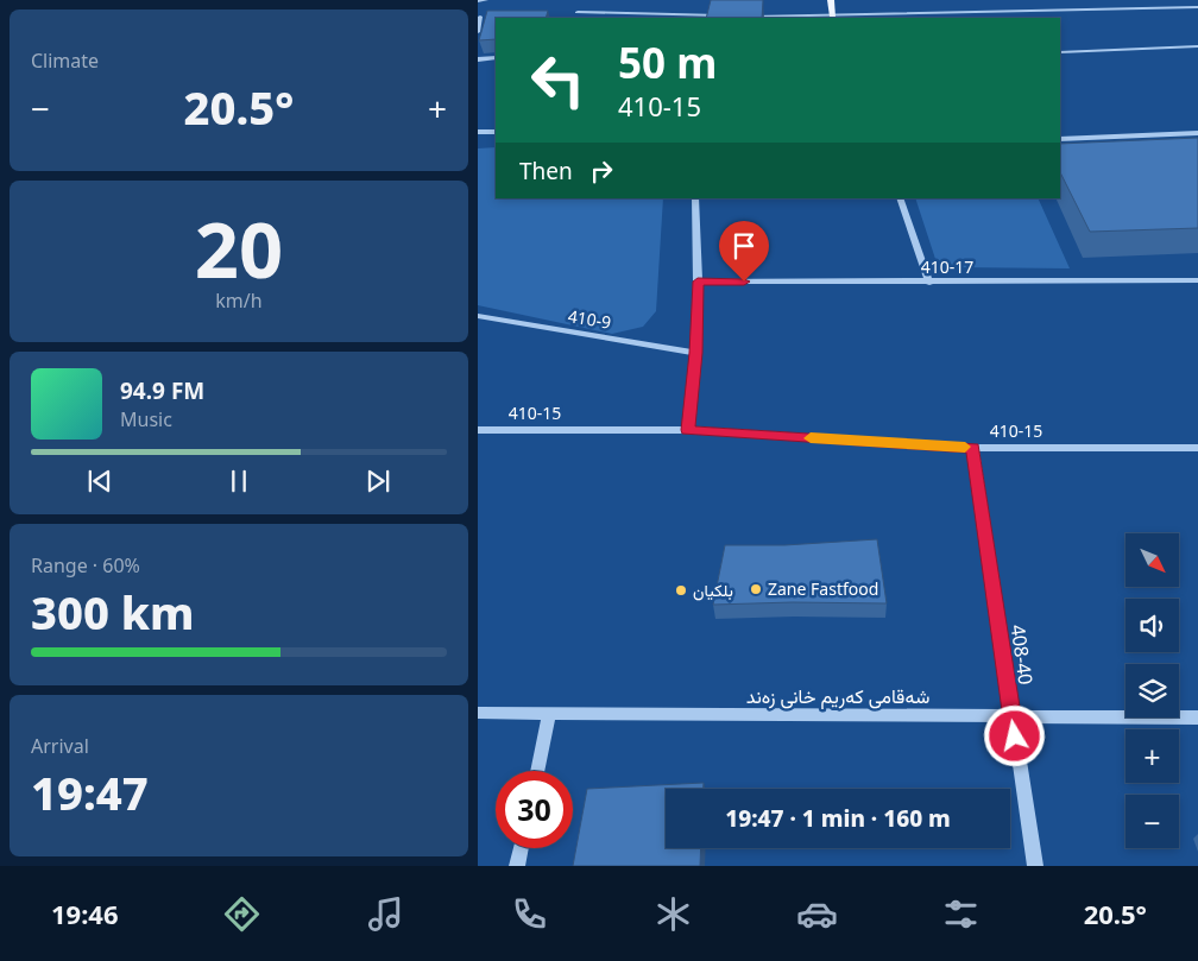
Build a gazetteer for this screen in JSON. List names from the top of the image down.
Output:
{
  "streets": {
    "street": [
      "410-17",
      "410-9",
      "410-15",
      "408-40",
      "شەقامی کەریم خانی زەند"
    ]
  },
  "crossings": [
    ["410-15", "408-40"],
    ["408-40", "شەقامی کەریم خانی زەند"]
  ],
  "places": ["Zane Fastfood", "بلکیان"],
  "north": "bottom right",
  "page": {
    "tile": [
      "Climate",
      ["20", "km/h"],
      ["Range · 60%", "300 km"],
      ["Arrival", "19:47"]
    ],
    "turn": ["50 m", "410-15"],
    "heat": ["−", "20.5°", "+"],
    "then": "Then",
    "song": ["94.9 FM", "Music"],
    "map_buttons": ["+", "−"],
    "limit": "30",
    "trip": "19:47 · 1 min · 160 m",
    "tabs": ["19:46", "20.5°"]
  }
}
